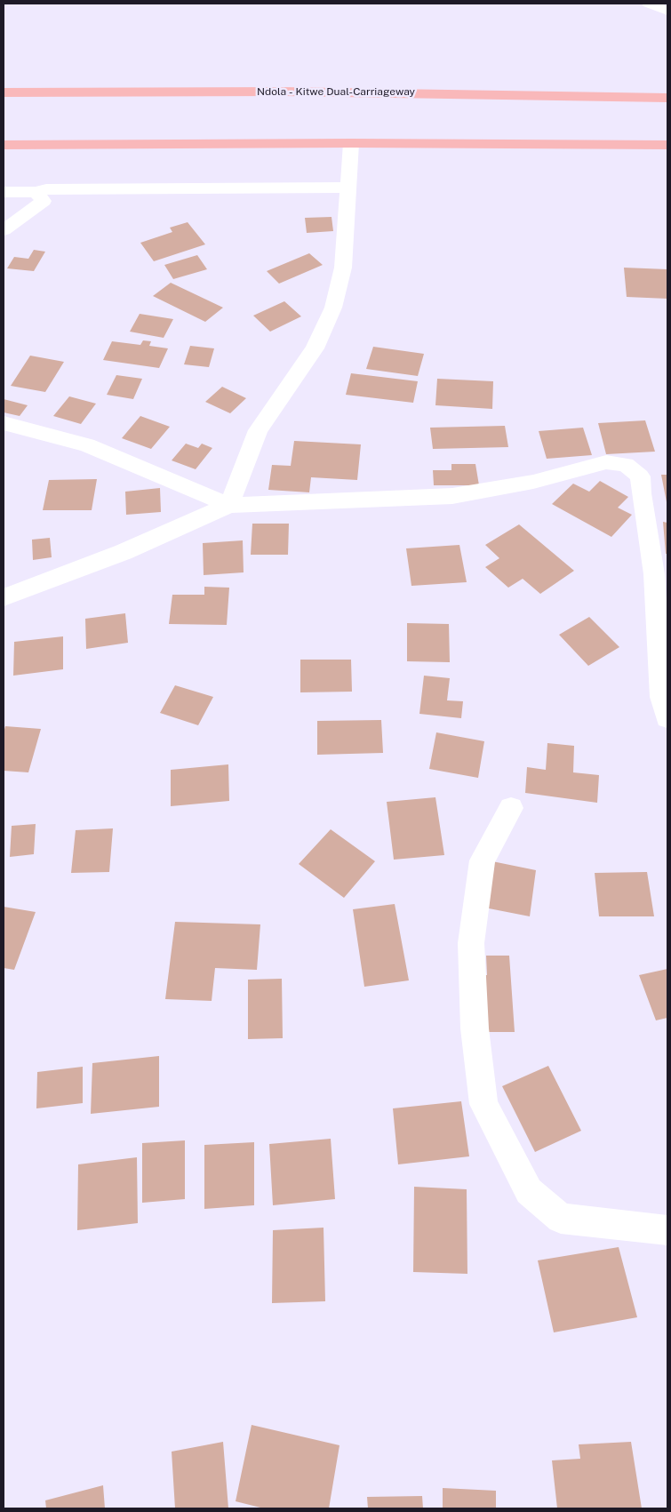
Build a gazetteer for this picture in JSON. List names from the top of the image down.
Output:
{
  "streets": {
    "highway": ["Ndola - Kitwe Dual-Carriageway"]
  }
}
